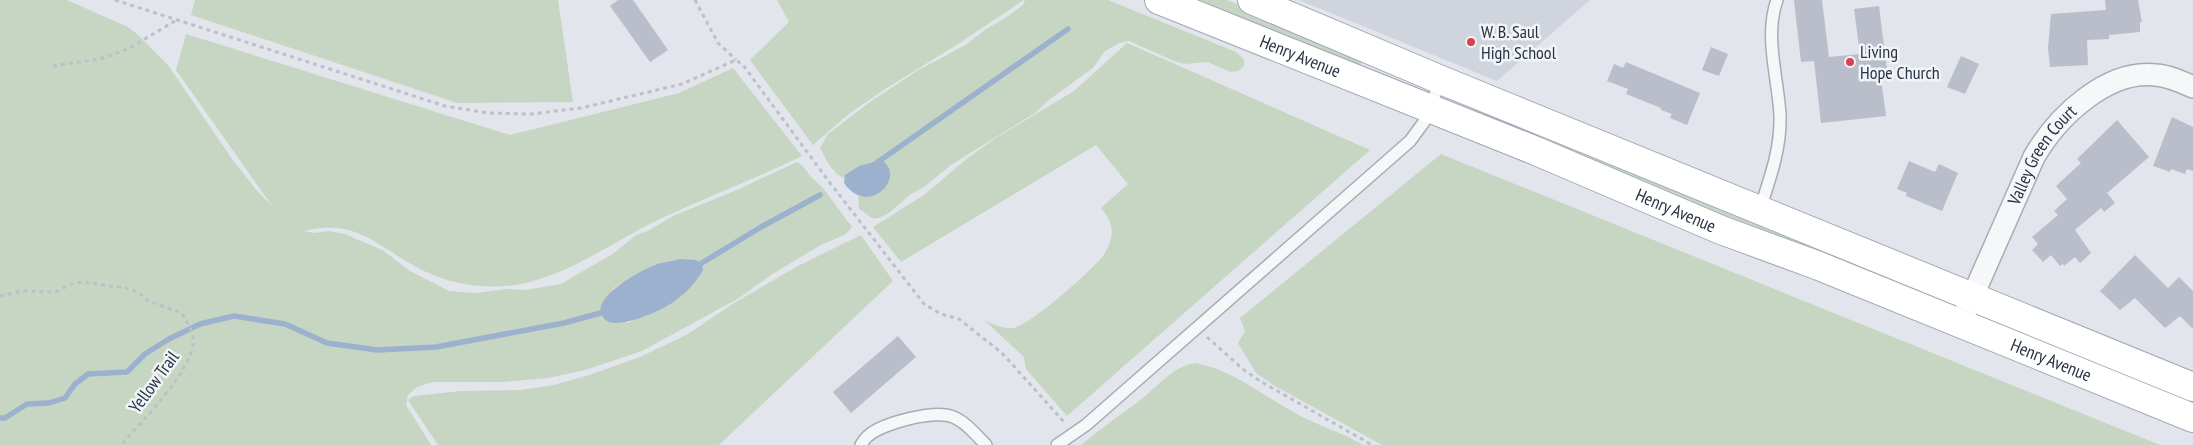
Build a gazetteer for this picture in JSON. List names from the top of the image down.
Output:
{
  "streets": {
    "main road": ["Henry Avenue"],
    "street": ["Valley Green Court"],
    "path": ["Yellow Trail"]
  },
  "crossings": [
    ["Henry Avenue", "Valley Green Court"]
  ],
  "places": ["W. B. Saul High School", "Living Hope Church"]
}
